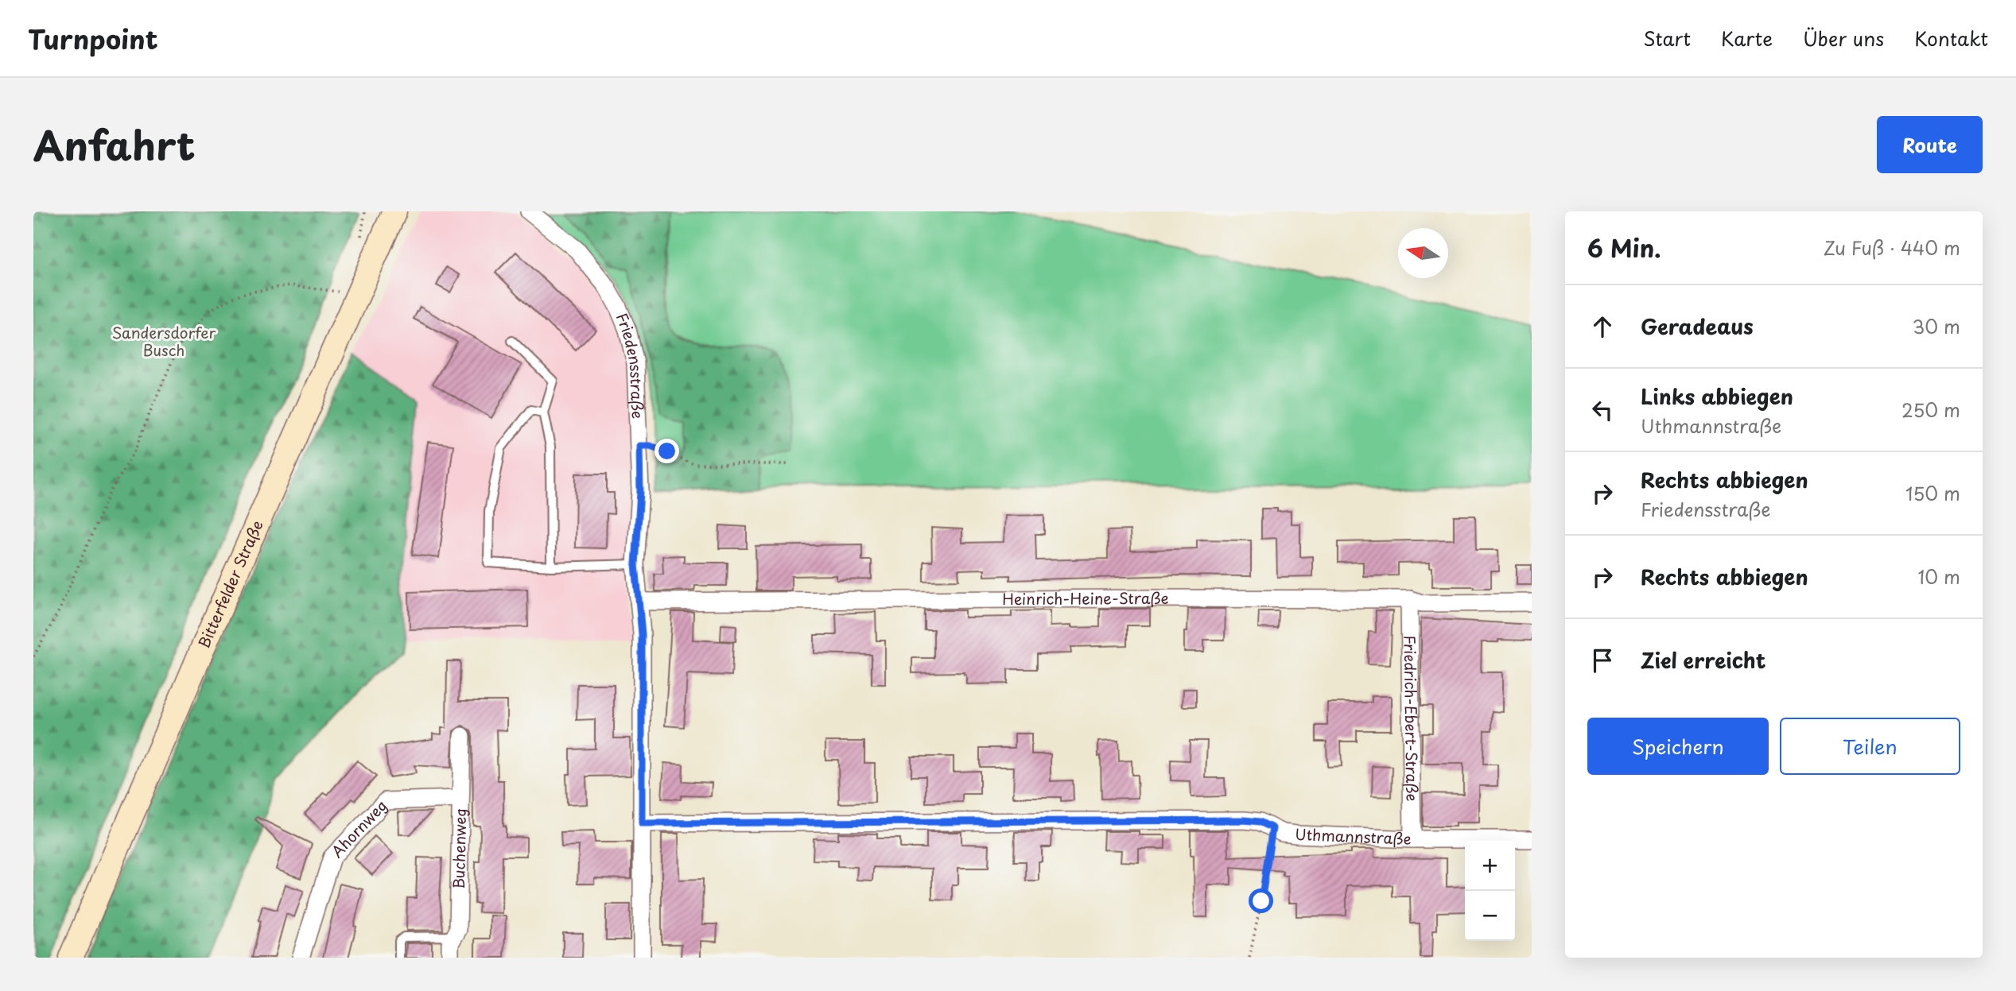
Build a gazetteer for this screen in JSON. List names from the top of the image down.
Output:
{
  "streets": {
    "street": [
      "Friedensstraße",
      "Bitterfelder Straße",
      "Heinrich-Heine-Straße",
      "Friedrich-Ebert-Straße",
      "Ahornweg",
      "Uthmannstraße",
      "Buchenweg"
    ]
  },
  "crossings": [
    ["Friedensstraße", "Heinrich-Heine-Straße"],
    ["Friedensstraße", "Uthmannstraße"],
    ["Heinrich-Heine-Straße", "Friedrich-Ebert-Straße"],
    ["Friedrich-Ebert-Straße", "Uthmannstraße"],
    ["Ahornweg", "Buchenweg"]
  ],
  "parks": ["Sandersdorfer Busch"],
  "north": "left",
  "page": {
    "header": "Turnpoint",
    "nav": [
      "Start",
      "Karte",
      "Über uns",
      "Kontakt"
    ],
    "title": "Anfahrt",
    "buttons": [
      "Route",
      ["Speichern", "Teilen"]
    ],
    "heading": ["6 Min.", "Zu Fuß · 440 m"],
    "list": [
      ["Geradeaus", "30 m"],
      ["Links abbiegen", "Uthmannstraße", "250 m"],
      ["Rechts abbiegen", "Friedensstraße", "150 m"],
      ["Rechts abbiegen", "10 m"],
      "Ziel erreicht"
    ],
    "map_buttons": ["+", "−"]
  }
}
